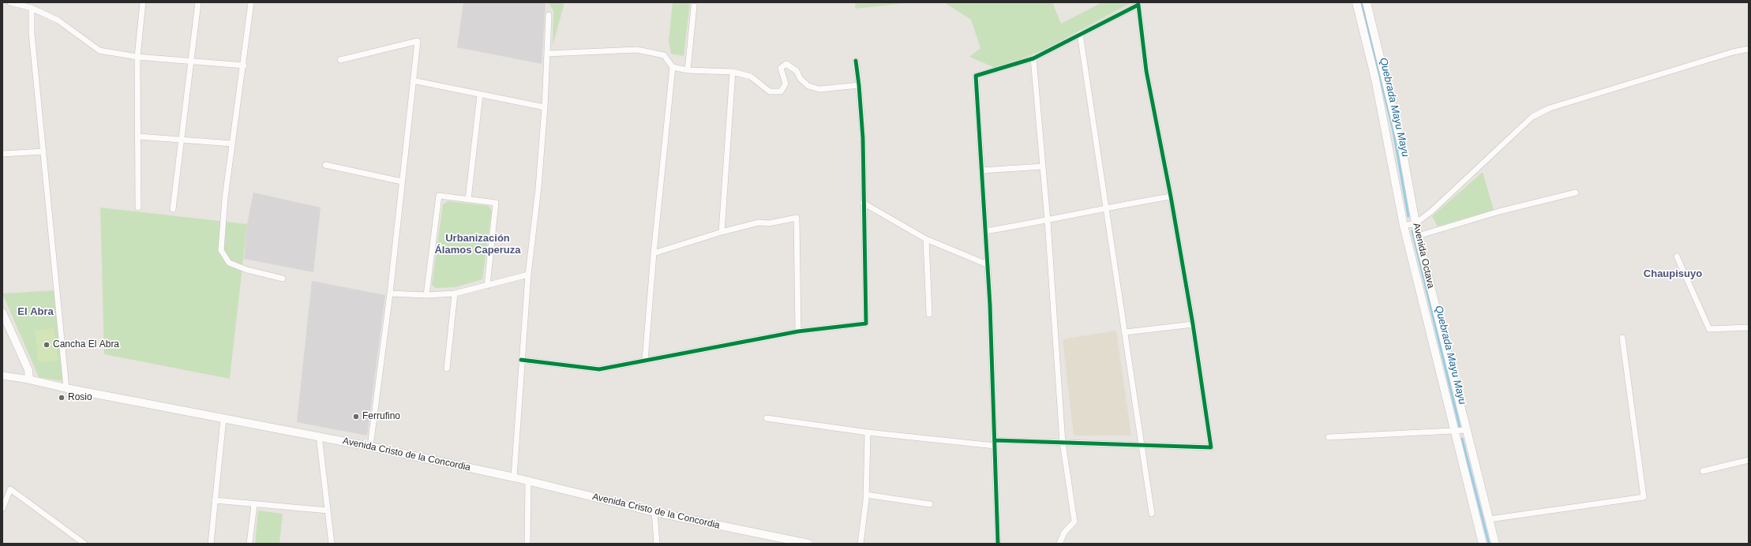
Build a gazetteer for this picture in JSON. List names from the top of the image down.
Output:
{
  "streets": {
    "main road": ["Avenida Octava", "Avenida Cristo de la Concordia"]
  },
  "districts": ["Urbanización Álamos Caperuza", "Chaupisuyo", "El Abra"],
  "water": ["Quebrada Mayu Mayu"],
  "places": ["Cancha El Abra", "Rosio", "Ferrufino"]
}
